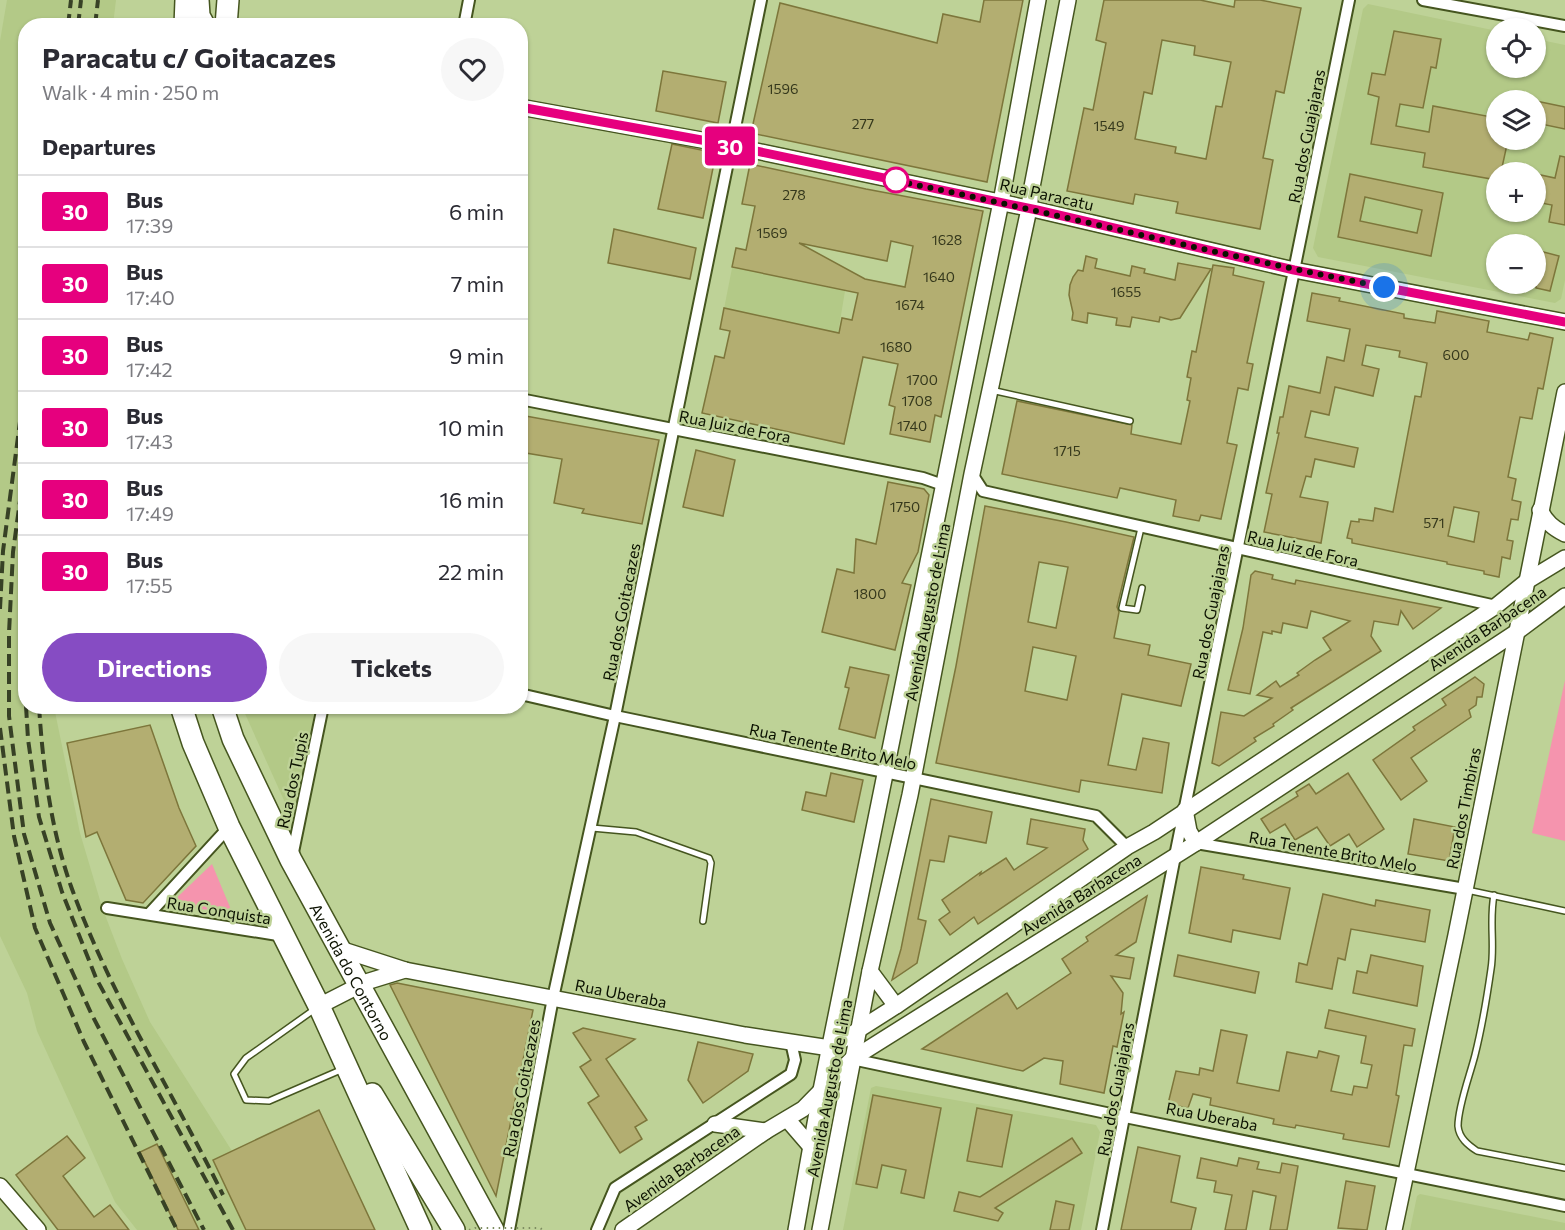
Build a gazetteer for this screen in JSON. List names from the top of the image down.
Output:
{
  "streets": {
    "highway": ["Avenida do Contorno"],
    "main road": [
      "Rua Paracatu",
      "Avenida Augusto de Lima",
      "Avenida Barbacena",
      "Rua dos Timbiras",
      "Rua Uberaba"
    ],
    "street": [
      "Rua dos Guajajaras",
      "Rua Juiz de Fora",
      "Rua dos Goitacazes",
      "Rua Tenente Brito Melo",
      "Rua dos Tupis",
      "Rua Conquista"
    ]
  },
  "crossings": [
    ["Rua dos Guajajaras", "Rua Paracatu"],
    ["Rua dos Guajajaras", "Rua Juiz de Fora"],
    ["Rua dos Guajajaras", "Avenida Barbacena"],
    ["Rua dos Guajajaras", "Rua Uberaba"],
    ["Rua Paracatu", "Rua dos Goitacazes"],
    ["Rua Paracatu", "Avenida Augusto de Lima"],
    ["Rua Juiz de Fora", "Rua dos Goitacazes"],
    ["Rua Juiz de Fora", "Avenida Augusto de Lima"],
    ["Rua Juiz de Fora", "Avenida Barbacena"],
    ["Rua dos Goitacazes", "Rua Tenente Brito Melo"],
    ["Rua dos Goitacazes", "Rua Uberaba"],
    ["Avenida Augusto de Lima", "Avenida Barbacena"],
    ["Avenida Augusto de Lima", "Rua Tenente Brito Melo"],
    ["Avenida Augusto de Lima", "Rua Uberaba"],
    ["Avenida Barbacena", "Rua Tenente Brito Melo"],
    ["Avenida Barbacena", "Rua dos Timbiras"],
    ["Avenida Barbacena", "Rua Uberaba"],
    ["Rua Tenente Brito Melo", "Rua dos Timbiras"],
    ["Rua dos Tupis", "Avenida do Contorno"],
    ["Rua dos Timbiras", "Rua Uberaba"],
    ["Avenida do Contorno", "Rua Uberaba"]
  ],
  "lines": ["bus line 30"],
  "house_numbers": [
    "1596",
    "277",
    "1549",
    "278",
    "1569",
    "1628",
    "1640",
    "1655",
    "1674",
    "1680",
    "600",
    "1700",
    "1708",
    "1740",
    "1715",
    "1750",
    "571",
    "1800"
  ],
  "page": {
    "on_map": "30",
    "map_buttons": ["+", "−"],
    "heading": [
      ["Paracatu c/ Goitacazes", "Walk · 4 min · 250 m"],
      "Departures"
    ],
    "list": [
      {
        "mark": "30",
        "name": "Bus",
        "note": "17:39",
        "value": "6 min"
      },
      {
        "mark": "30",
        "name": "Bus",
        "note": "17:40",
        "value": "7 min"
      },
      {
        "mark": "30",
        "name": "Bus",
        "note": "17:42",
        "value": "9 min"
      },
      {
        "mark": "30",
        "name": "Bus",
        "note": "17:43",
        "value": "10 min"
      },
      {
        "mark": "30",
        "name": "Bus",
        "note": "17:49",
        "value": "16 min"
      },
      {
        "mark": "30",
        "name": "Bus",
        "note": "17:55",
        "value": "22 min"
      }
    ],
    "buttons": ["Directions", "Tickets"]
  }
}
